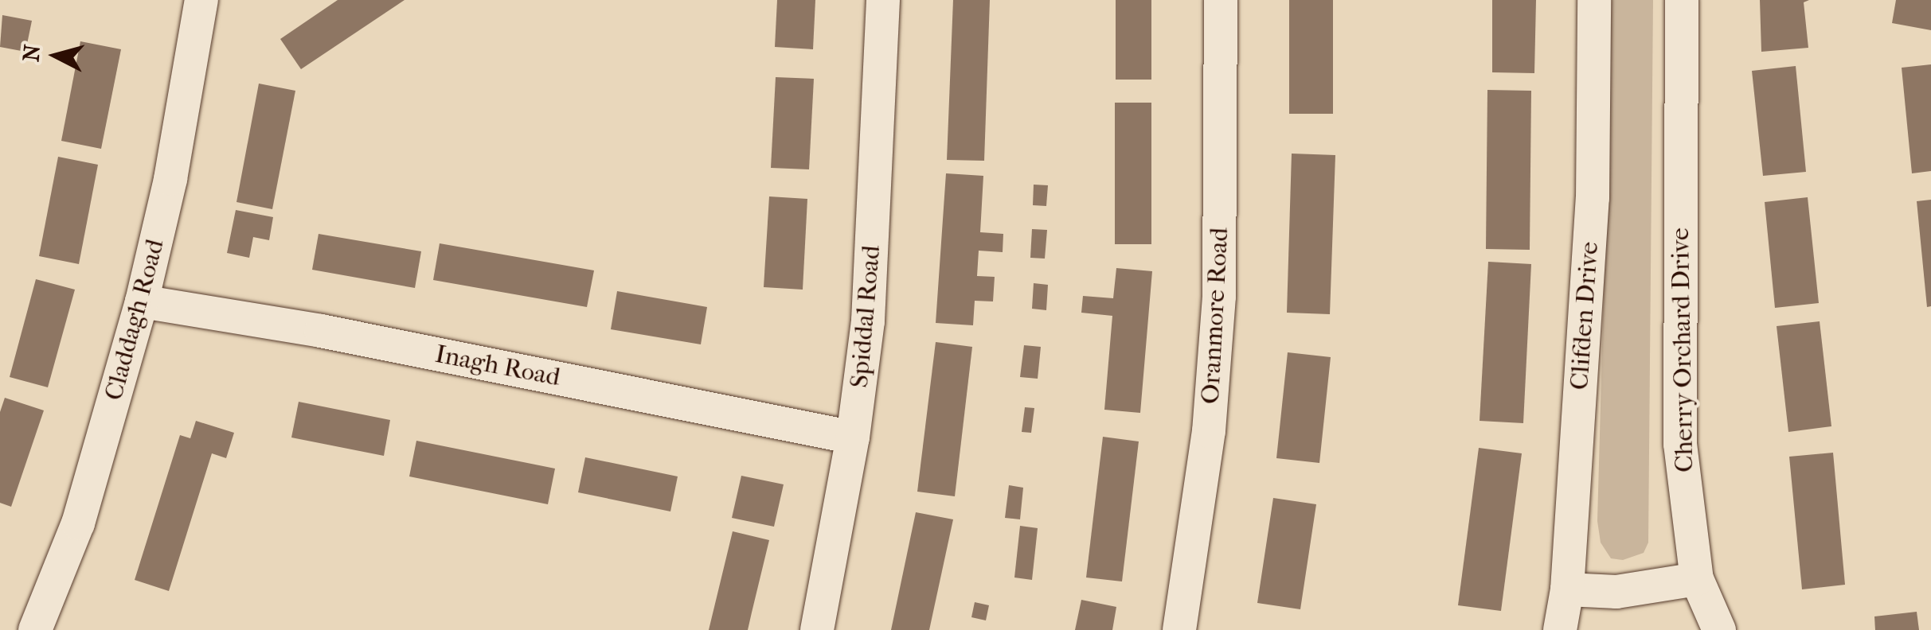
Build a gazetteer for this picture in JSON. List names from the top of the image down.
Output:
{
  "streets": {
    "street": [
      "Oranmore Road",
      "Clifden Drive",
      "Spiddal Road",
      "Claddagh Road",
      "Cherry Orchard Drive",
      "Inagh Road"
    ]
  },
  "crossings": [
    ["Spiddal Road", "Inagh Road"],
    ["Claddagh Road", "Inagh Road"]
  ],
  "north": "left"
}
